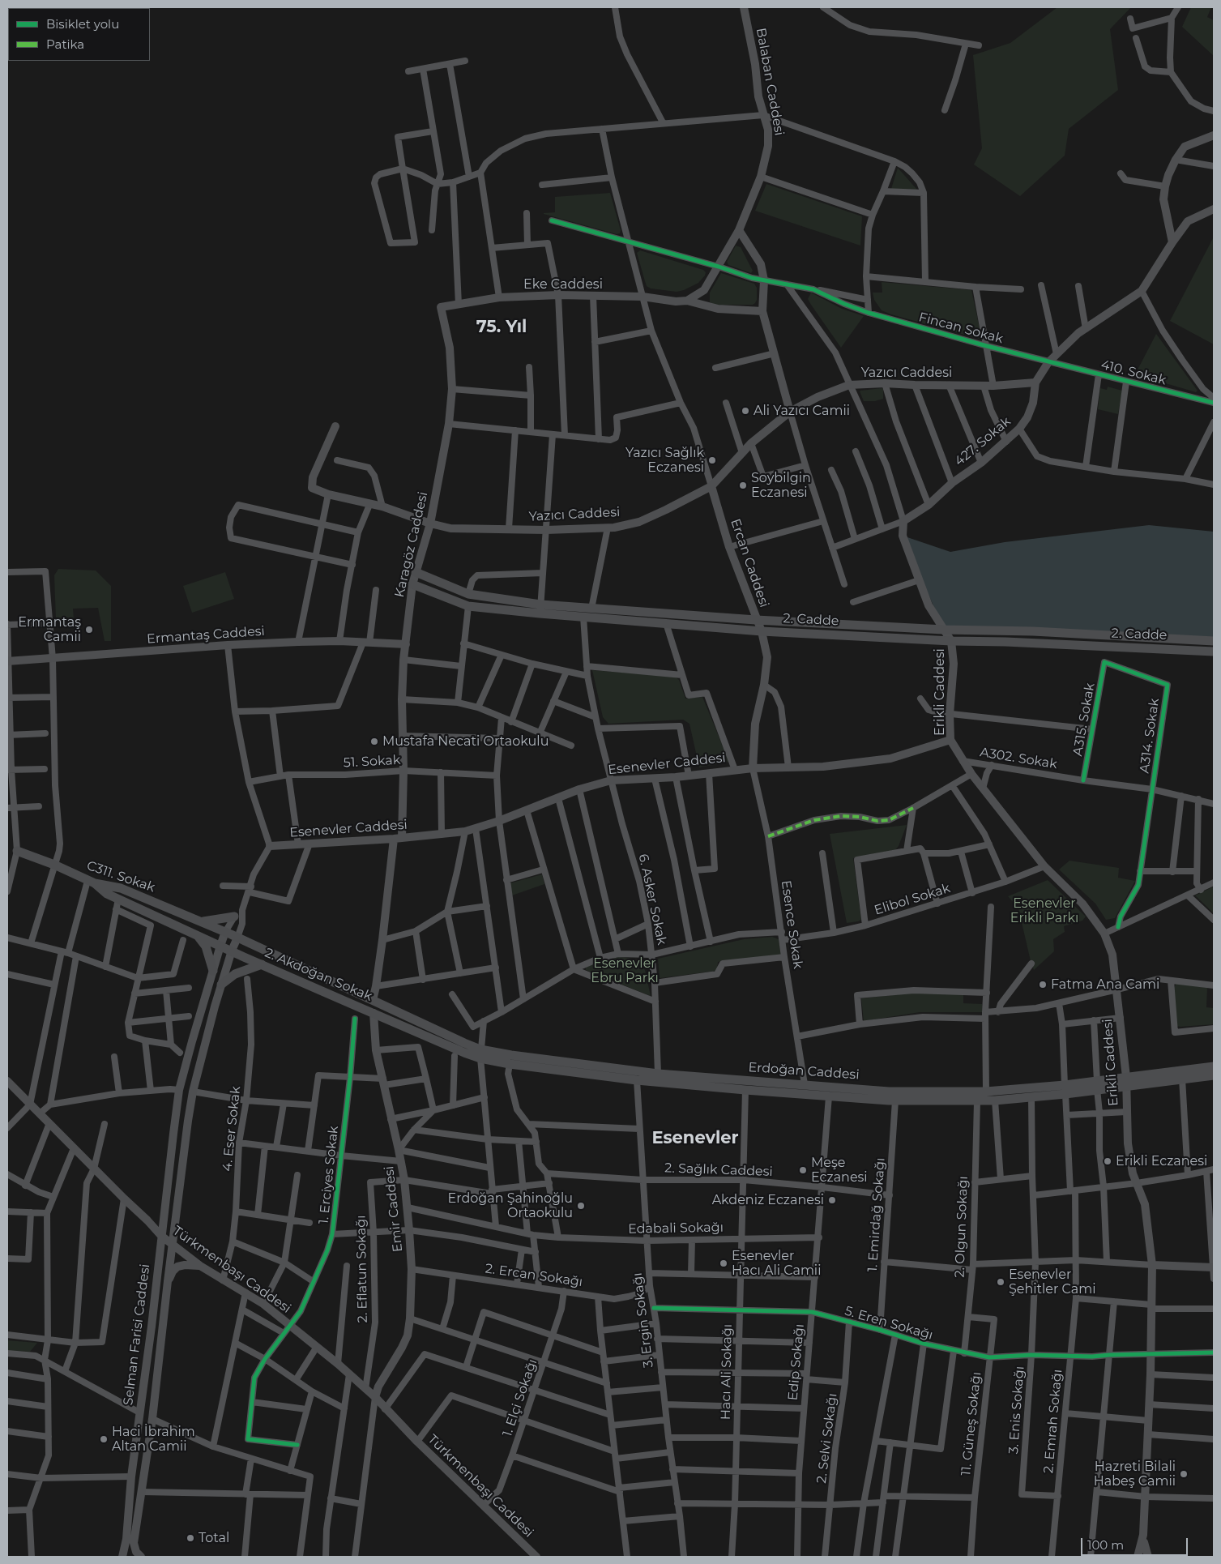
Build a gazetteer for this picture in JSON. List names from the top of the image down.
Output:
{
  "streets": {
    "main road": [
      "Balaban Caddesi",
      "Eke Caddesi",
      "Yazıcı Caddesi",
      "427. Sokak",
      "Karagöz Caddesi",
      "Ercan Caddesi",
      "2. Cadde",
      "Ermantaş Caddesi",
      "Erikli Caddesi",
      "Esenevler Caddesi",
      "C311. Sokak",
      "2. Akdoğan Sokak",
      "Erdoğan Caddesi",
      "Emir Caddesi",
      "Türkmenbaşı Caddesi",
      "Selman Farisi Caddesi"
    ],
    "street": [
      "Fincan Sokak",
      "410. Sokak",
      "A315. Sokak",
      "A314. Sokak",
      "A302. Sokak",
      "51. Sokak",
      "6. Asker Sokak",
      "Elibol Sokak",
      "Esence Sokak",
      "4. Eser Sokak",
      "2. Sağlık Caddesi",
      "1. Erciyes Sokak",
      "1. Emirdağ Sokağı",
      "2. Olgun Sokağı",
      "Edabali Sokağı",
      "2. Eflatun Sokağı",
      "2. Ercan Sokağı",
      "3. Ergin Sokağı",
      "5. Eren Sokağı",
      "Edip Sokağı",
      "Hacı Ali Sokağı",
      "1. Elçi Sokağı",
      "3. Enis Sokağı",
      "2. Emrah Sokağı",
      "11. Güneş Sokağı",
      "2. Selvi Sokağı"
    ]
  },
  "crossings": [
    ["Eke Caddesi", "Karagöz Caddesi"],
    ["Fincan Sokak", "410. Sokak"],
    ["Fincan Sokak", "427. Sokak"],
    ["Yazıcı Caddesi", "427. Sokak"],
    ["Yazıcı Caddesi", "Karagöz Caddesi"],
    ["Yazıcı Caddesi", "Ercan Caddesi"],
    ["410. Sokak", "427. Sokak"],
    ["Karagöz Caddesi", "2. Cadde"],
    ["Karagöz Caddesi", "Ermantaş Caddesi"],
    ["Karagöz Caddesi", "51. Sokak"],
    ["Karagöz Caddesi", "Esenevler Caddesi"],
    ["Ercan Caddesi", "2. Cadde"],
    ["Ercan Caddesi", "Esenevler Caddesi"],
    ["Ercan Caddesi", "Esence Sokak"],
    ["2. Cadde", "Erikli Caddesi"],
    ["2. Cadde", "6. Asker Sokak"],
    ["Erikli Caddesi", "A302. Sokak"],
    ["Erikli Caddesi", "Esenevler Caddesi"],
    ["Erikli Caddesi", "Elibol Sokak"],
    ["Erikli Caddesi", "Erdoğan Caddesi"],
    ["Erikli Caddesi", "5. Eren Sokağı"],
    ["A315. Sokak", "A314. Sokak"],
    ["A315. Sokak", "A302. Sokak"],
    ["A314. Sokak", "A302. Sokak"],
    ["Esenevler Caddesi", "6. Asker Sokak"],
    ["Esenevler Caddesi", "Esence Sokak"],
    ["C311. Sokak", "2. Akdoğan Sokak"],
    ["C311. Sokak", "Erdoğan Caddesi"],
    ["C311. Sokak", "Selman Farisi Caddesi"],
    ["6. Asker Sokak", "Erdoğan Caddesi"],
    ["Elibol Sokak", "Esence Sokak"],
    ["Esence Sokak", "Erdoğan Caddesi"],
    ["2. Akdoğan Sokak", "Erdoğan Caddesi"],
    ["2. Akdoğan Sokak", "Emir Caddesi"],
    ["2. Akdoğan Sokak", "Selman Farisi Caddesi"],
    ["Erdoğan Caddesi", "1. Emirdağ Sokağı"],
    ["Erdoğan Caddesi", "2. Olgun Sokağı"],
    ["Erdoğan Caddesi", "3. Ergin Sokağı"],
    ["Erdoğan Caddesi", "Edip Sokağı"],
    ["Erdoğan Caddesi", "Hacı Ali Sokağı"],
    ["Erdoğan Caddesi", "3. Enis Sokağı"],
    ["Erdoğan Caddesi", "2. Emrah Sokağı"],
    ["4. Eser Sokak", "Türkmenbaşı Caddesi"],
    ["2. Sağlık Caddesi", "1. Emirdağ Sokağı"],
    ["2. Sağlık Caddesi", "3. Ergin Sokağı"],
    ["2. Sağlık Caddesi", "Edip Sokağı"],
    ["2. Sağlık Caddesi", "Hacı Ali Sokağı"],
    ["1. Erciyes Sokak", "Türkmenbaşı Caddesi"],
    ["Emir Caddesi", "Edabali Sokağı"],
    ["Emir Caddesi", "2. Eflatun Sokağı"],
    ["Emir Caddesi", "Türkmenbaşı Caddesi"],
    ["Emir Caddesi", "2. Ercan Sokağı"],
    ["1. Emirdağ Sokağı", "5. Eren Sokağı"],
    ["2. Olgun Sokağı", "5. Eren Sokağı"],
    ["2. Olgun Sokağı", "11. Güneş Sokağı"],
    ["Edabali Sokağı", "3. Ergin Sokağı"],
    ["Edabali Sokağı", "Edip Sokağı"],
    ["Edabali Sokağı", "Hacı Ali Sokağı"],
    ["2. Eflatun Sokağı", "Türkmenbaşı Caddesi"],
    ["Türkmenbaşı Caddesi", "Selman Farisi Caddesi"],
    ["Türkmenbaşı Caddesi", "1. Elçi Sokağı"],
    ["2. Ercan Sokağı", "3. Ergin Sokağı"],
    ["2. Ercan Sokağı", "1. Elçi Sokağı"],
    ["3. Ergin Sokağı", "5. Eren Sokağı"],
    ["5. Eren Sokağı", "Edip Sokağı"],
    ["5. Eren Sokağı", "Hacı Ali Sokağı"],
    ["5. Eren Sokağı", "3. Enis Sokağı"],
    ["5. Eren Sokağı", "2. Emrah Sokağı"],
    ["5. Eren Sokağı", "11. Güneş Sokağı"],
    ["5. Eren Sokağı", "2. Selvi Sokağı"],
    ["3. Enis Sokağı", "2. Emrah Sokağı"]
  ],
  "districts": ["75. Yıl", "Esenevler"],
  "parks": ["Esenevler Erikli Parkı", "Esenevler Ebru Parkı"],
  "places": [
    "Ali Yazıcı Camii",
    "Yazıcı Sağlık Eczanesi",
    "Soybilgin Eczanesi",
    "Ermantaş Camii",
    "Mustafa Necati Ortaokulu",
    "Fatma Ana Cami",
    "Erikli Eczanesi",
    "Meşe Eczanesi",
    "Akdeniz Eczanesi",
    "Erdoğan Şahinoğlu Ortaokulu",
    "Esenevler Hacı Ali Camii",
    "Esenevler Şehitler Cami",
    "Haci İbrahim Altan Camii",
    "Hazreti Bilali Habeş Camii",
    "Total"
  ],
  "legend": ["Bisiklet yolu", "Patika"],
  "scale_bar": "100 m"
}
